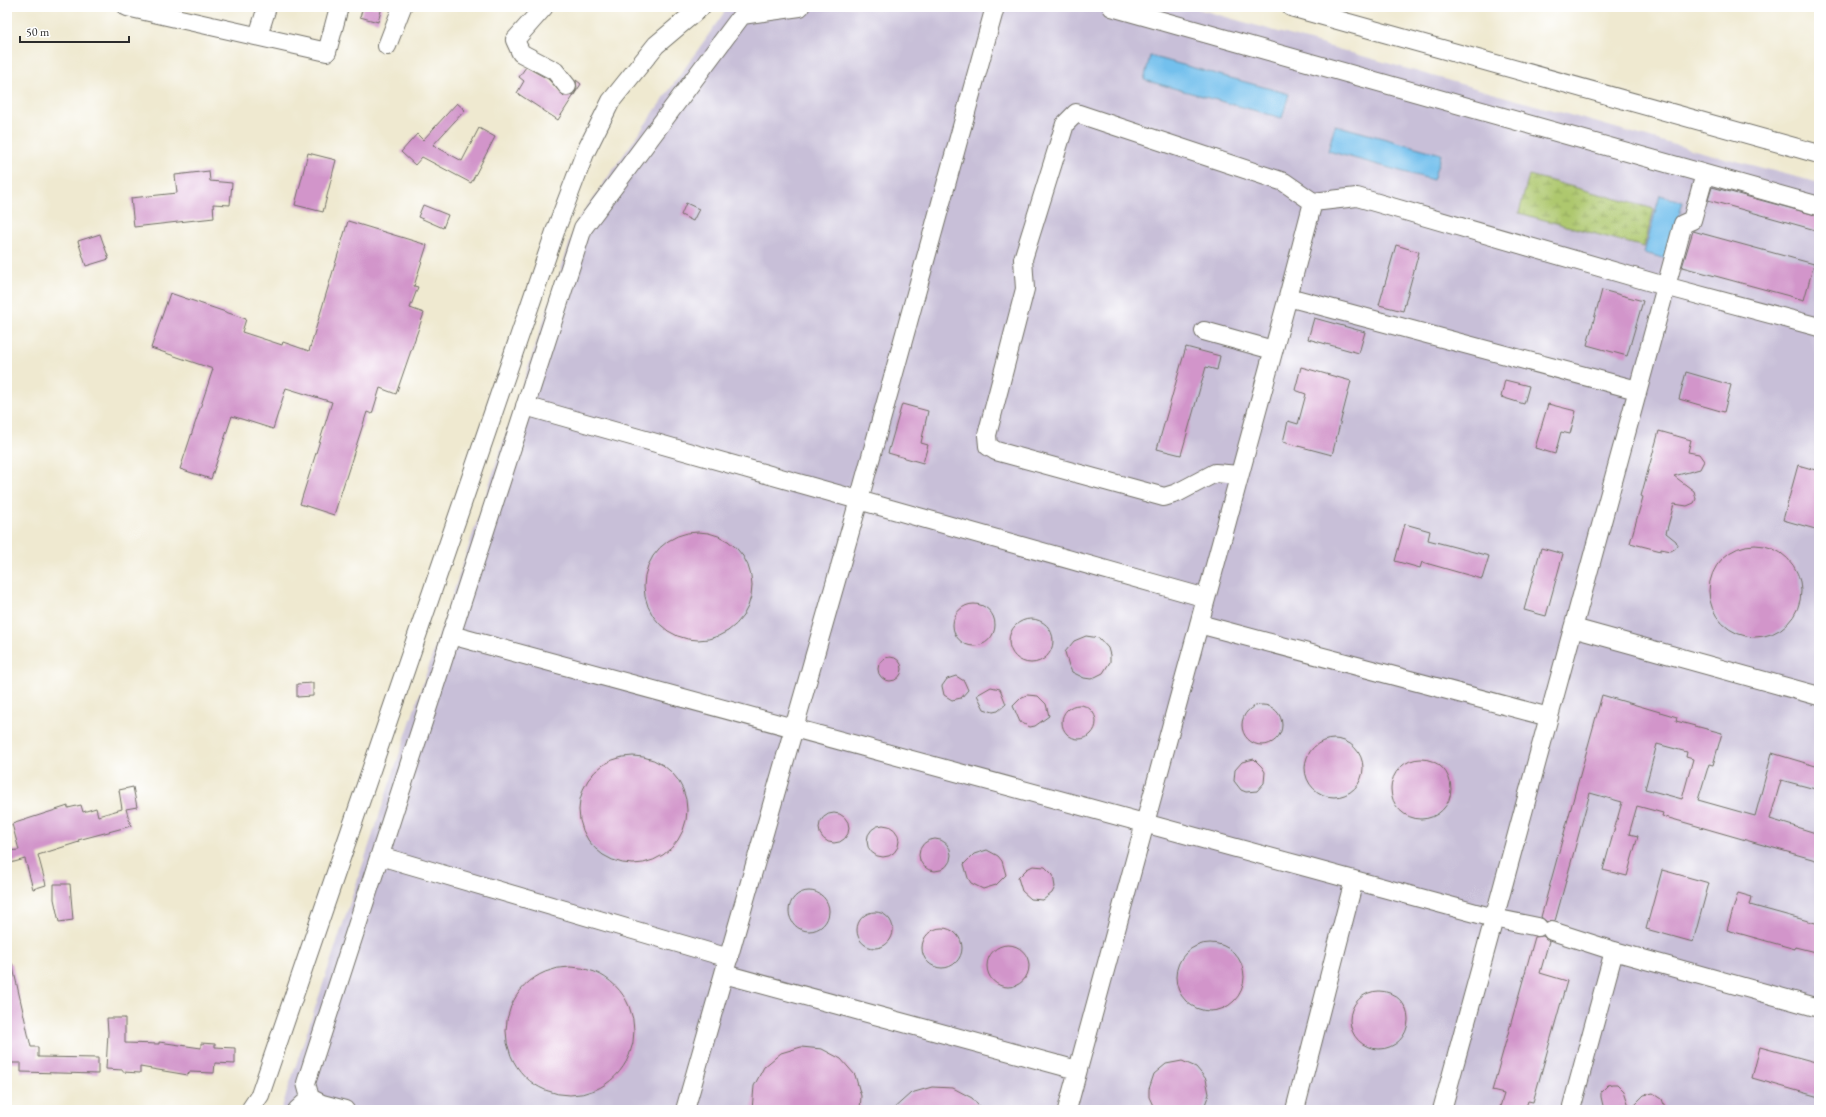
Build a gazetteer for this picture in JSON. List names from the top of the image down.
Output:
{
  "scale_bar": "50 m"
}
